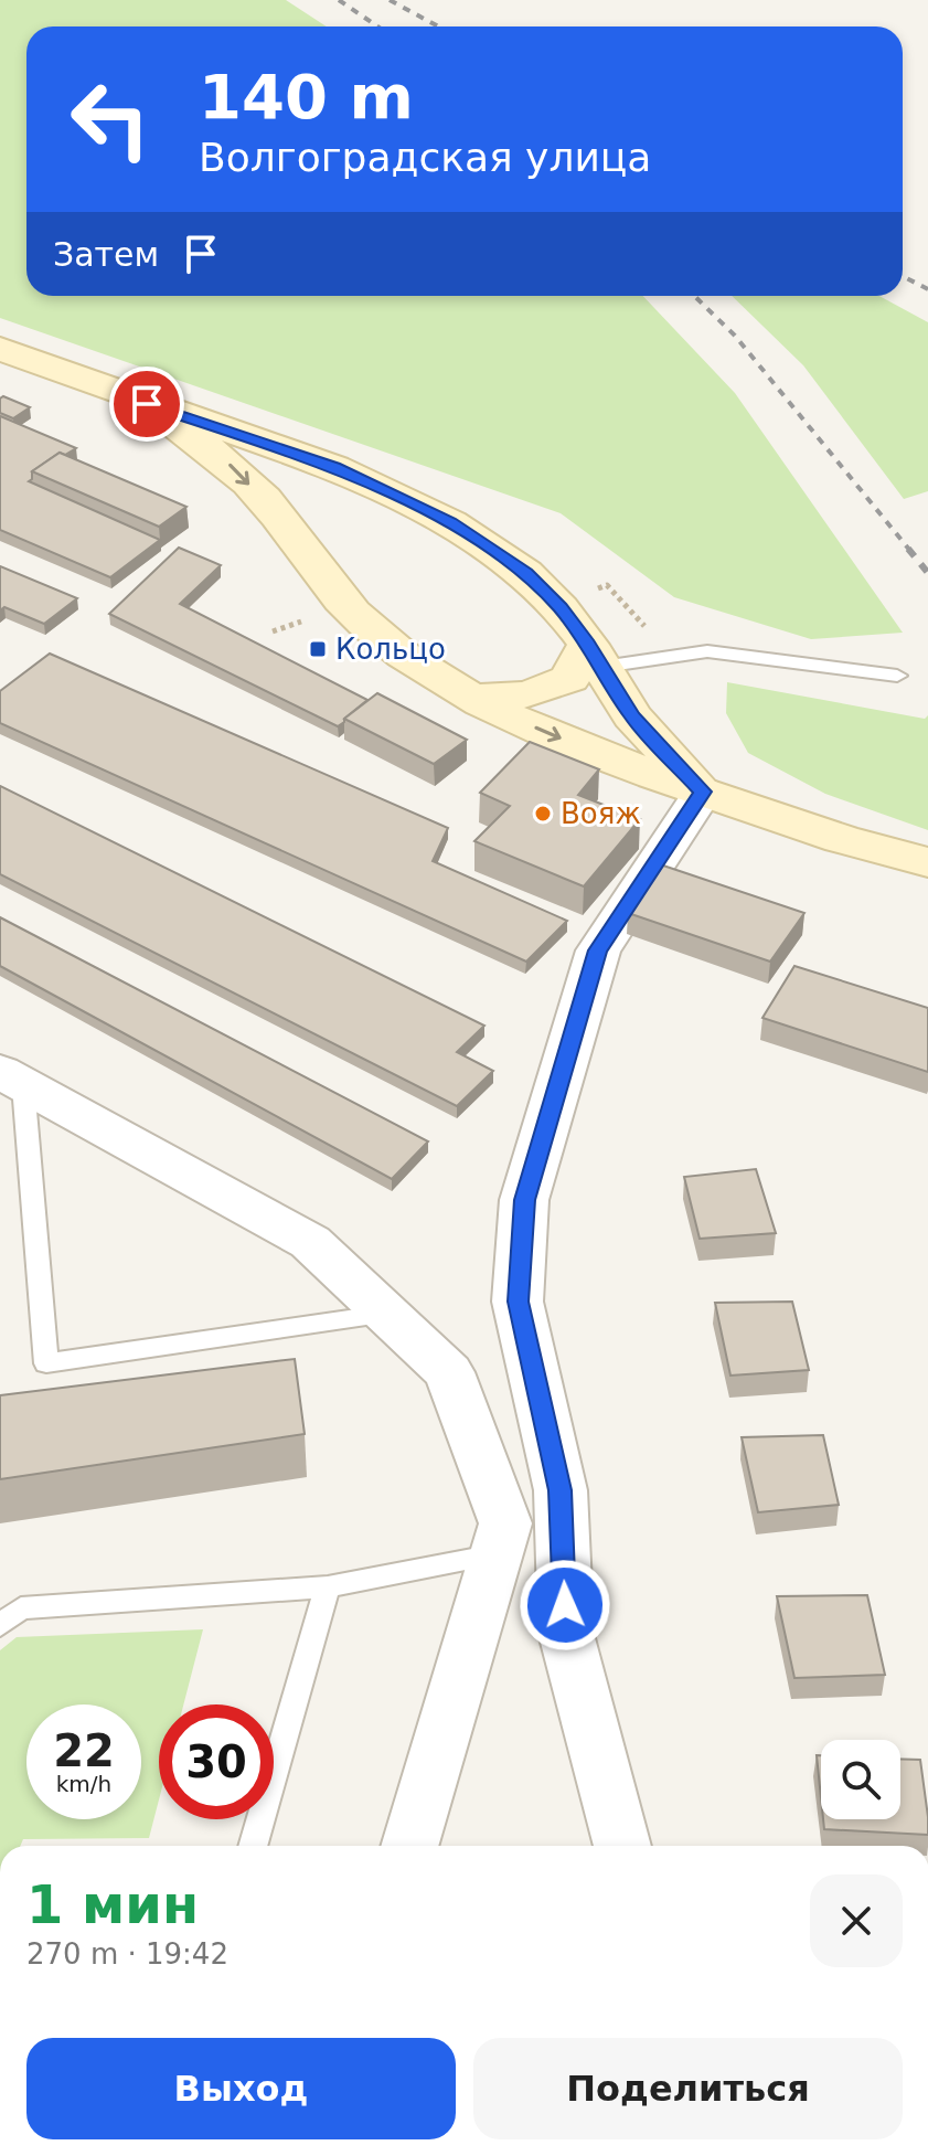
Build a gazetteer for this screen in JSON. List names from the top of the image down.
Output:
{
  "places": {
    "transit": ["Кольцо"],
    "other": ["Вояж"]
  },
  "page": {
    "turn": ["140 m", "Волгоградская улица"],
    "then": "Затем",
    "speed": "22 km/h",
    "limit": "30",
    "heading": ["1 мин", "270 m · 19:42"],
    "buttons": ["Выход", "Поделиться"]
  }
}
